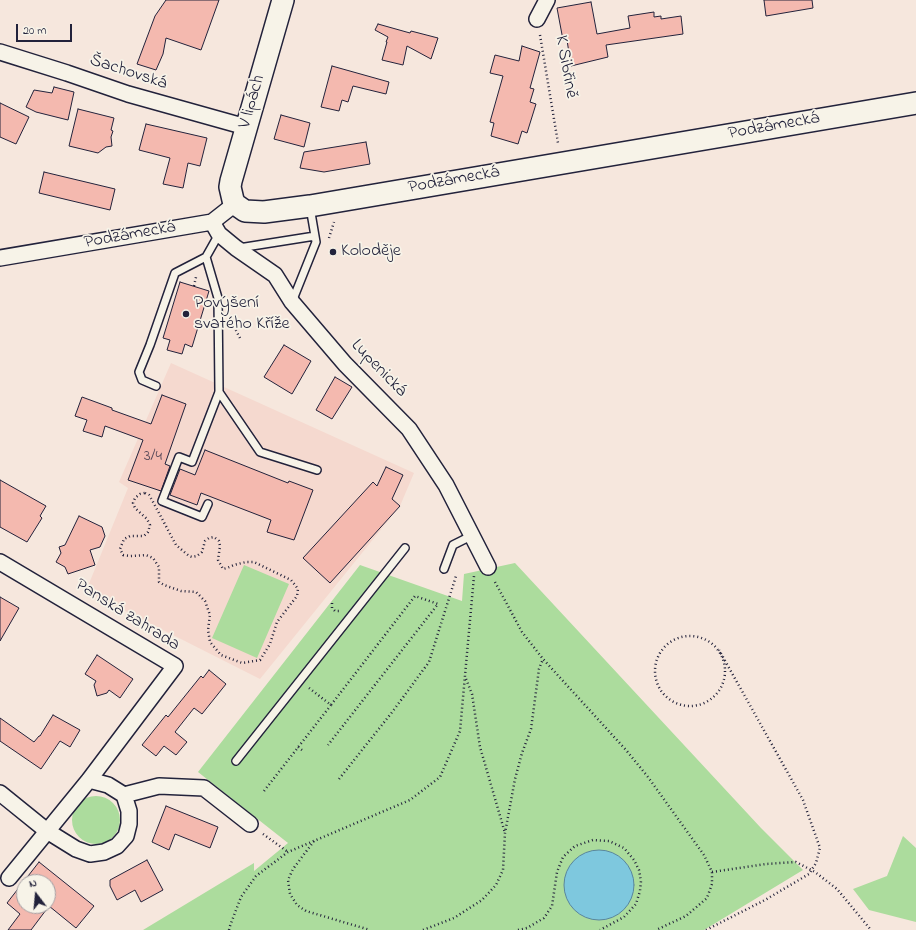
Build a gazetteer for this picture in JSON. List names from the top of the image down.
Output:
{
  "streets": {
    "street": [
      "K Sibřině",
      "Šachovská",
      "V lipách",
      "Podzámecká",
      "Lupenická",
      "Panská zahrada"
    ]
  },
  "crossings": [
    ["Šachovská", "V lipách"],
    ["V lipách", "Podzámecká"],
    ["Podzámecká", "Lupenická"]
  ],
  "places": ["Koloděje", "Povýšení svatého Kříže"],
  "house_numbers": ["3/4"],
  "scale_bar": "20 m",
  "north": "top"
}
